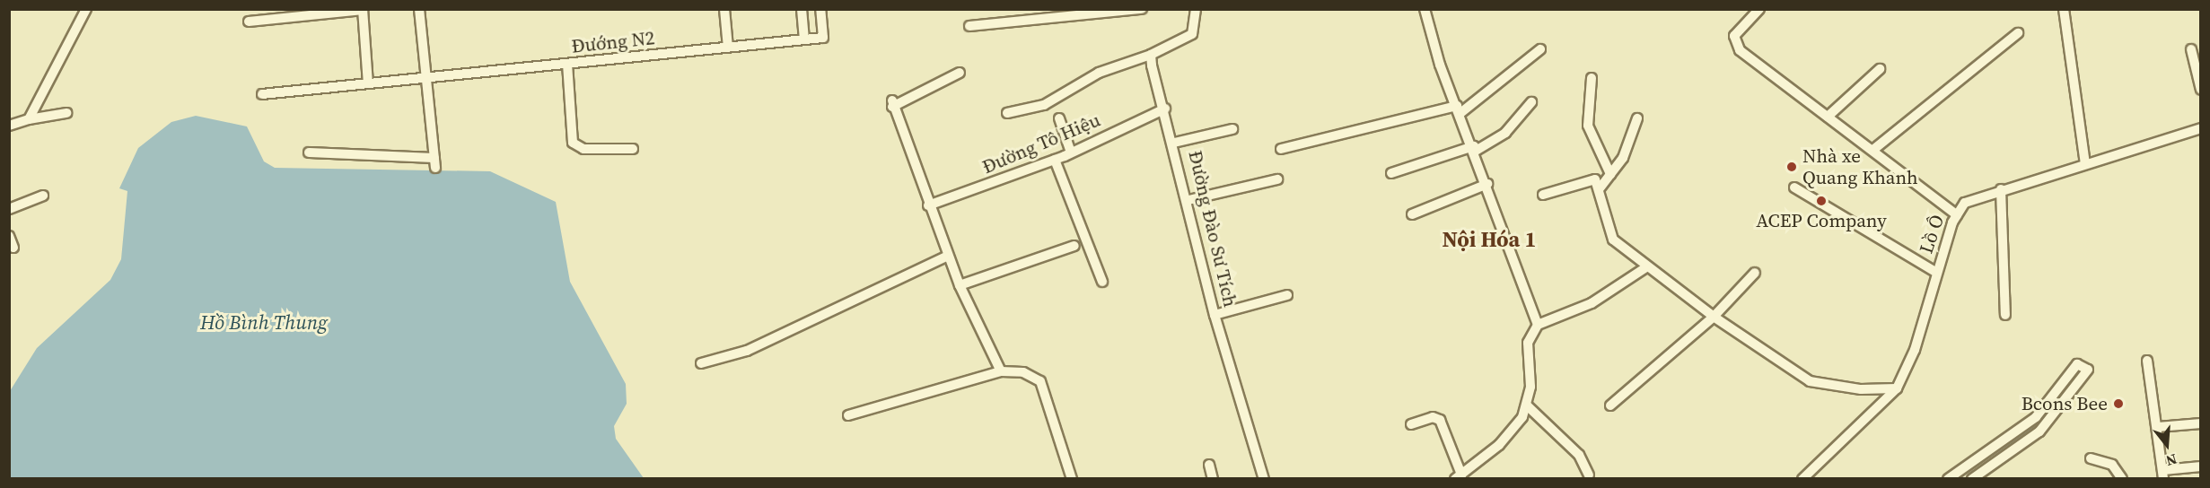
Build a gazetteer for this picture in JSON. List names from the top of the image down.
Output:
{
  "streets": {
    "street": [
      "Đướng N2",
      "Đường Tô Hiệu",
      "Đường Đào Sư Tích",
      "Lồ Ô"
    ]
  },
  "crossings": [
    ["Đường Tô Hiệu", "Đường Đào Sư Tích"]
  ],
  "districts": ["Nội Hóa 1"],
  "water": ["Hồ Bình Thung"],
  "places": ["Nhà xe Quang Khanh", "ACEP Company", "Bcons Bee"],
  "north": "bottom"
}
